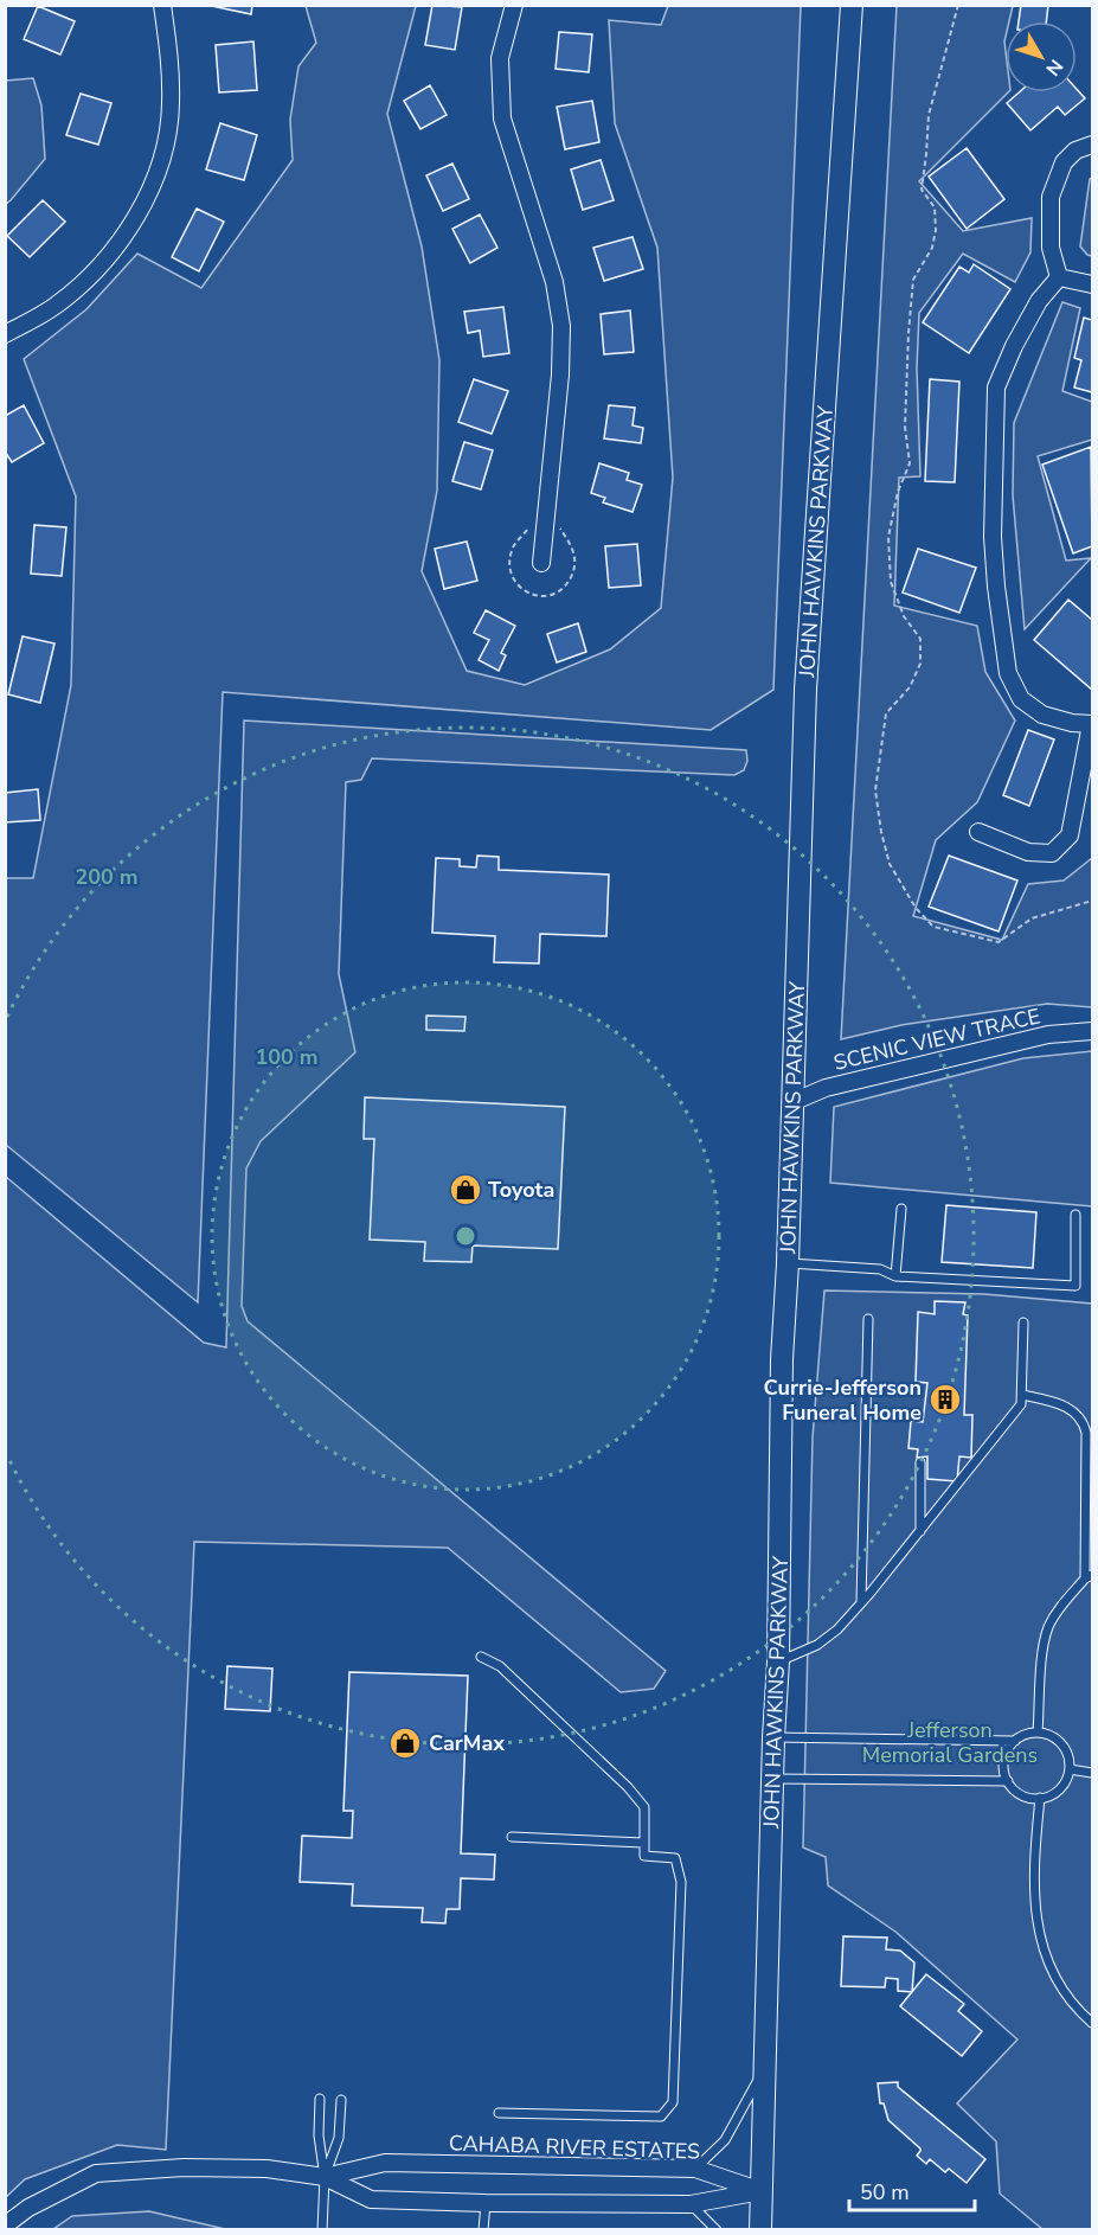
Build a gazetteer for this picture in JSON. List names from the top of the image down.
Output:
{
  "streets": {
    "main road": ["JOHN HAWKINS PARKWAY"],
    "street": ["SCENIC VIEW TRACE", "CAHABA RIVER ESTATES"]
  },
  "crossings": [
    ["JOHN HAWKINS PARKWAY", "SCENIC VIEW TRACE"],
    ["JOHN HAWKINS PARKWAY", "CAHABA RIVER ESTATES"]
  ],
  "parks": ["Jefferson Memorial Gardens"],
  "places": {
    "shop": ["Toyota", "CarMax"],
    "building": ["Currie-Jefferson Funeral Home"]
  },
  "scale_bar": "50 m",
  "north": "bottom right",
  "rings": ["200 m", "100 m"]
}
